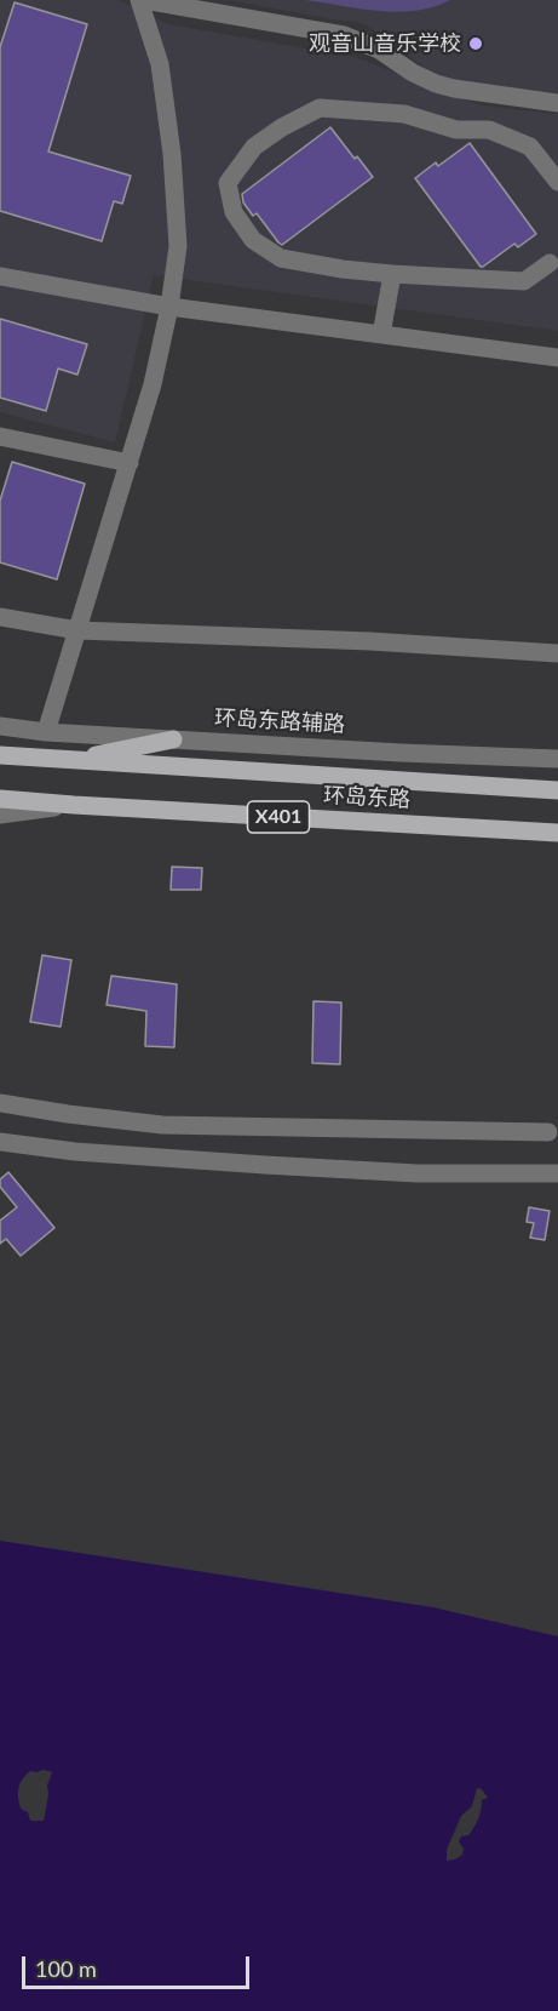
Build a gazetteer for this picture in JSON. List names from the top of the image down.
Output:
{
  "streets": {
    "main road": ["环岛东路", "X401"],
    "street": ["环岛东路辅路"]
  },
  "places": ["观音山音乐学校"],
  "scale_bar": "100 m"
}
